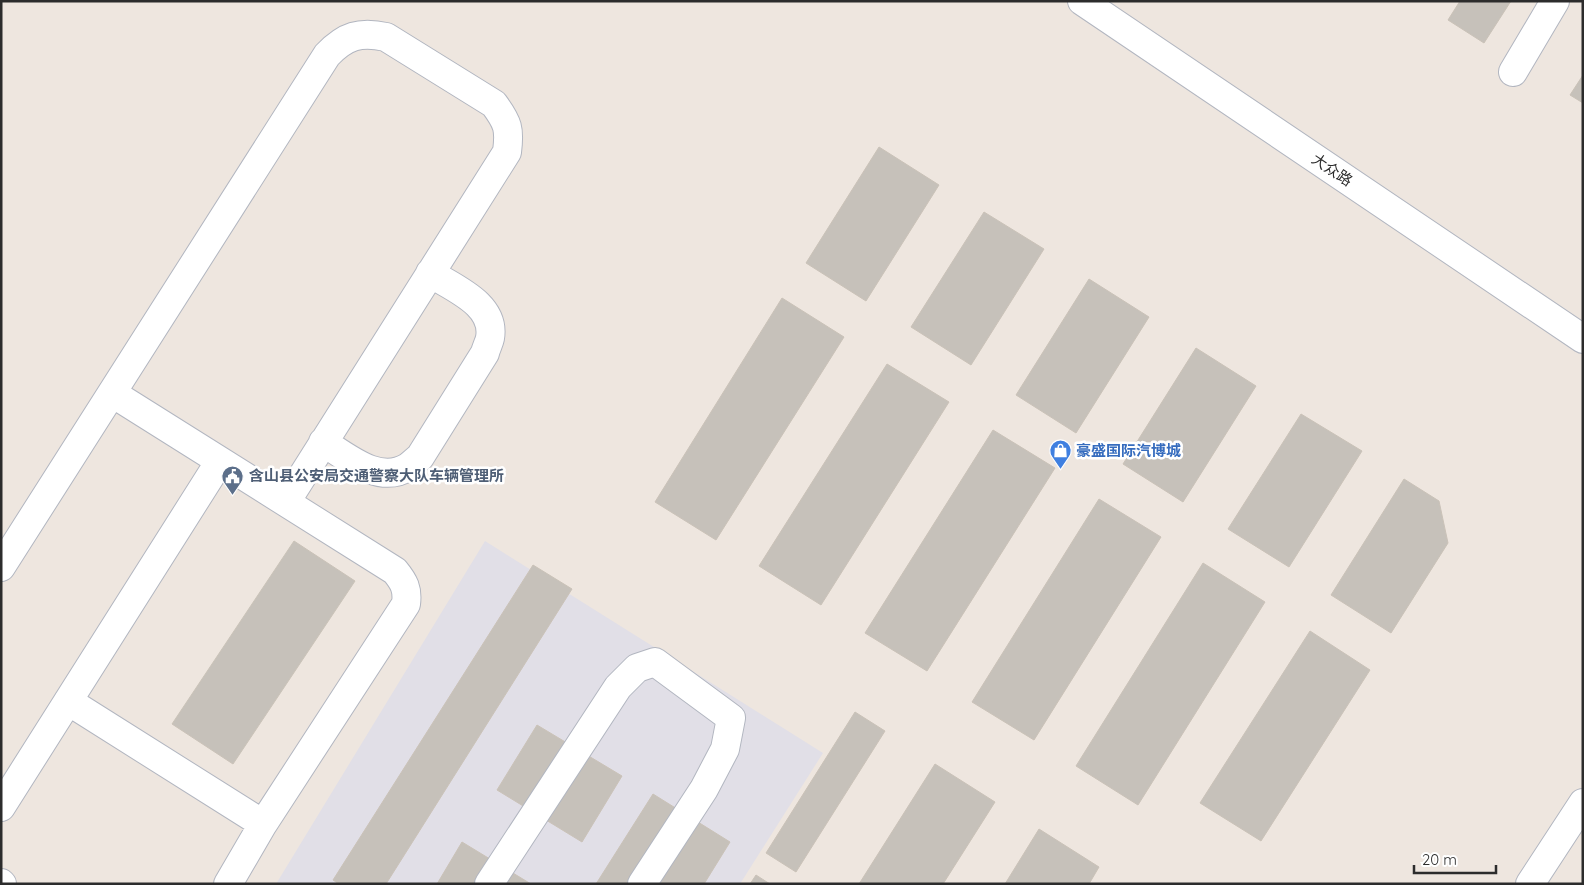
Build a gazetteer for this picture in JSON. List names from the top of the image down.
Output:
{
  "streets": {
    "street": ["大众路"]
  },
  "places": {
    "shop": ["豪盛国际汽博城"],
    "public building": ["含山县公安局交通警察大队车辆管理所"]
  },
  "scale_bar": "20 m"
}
